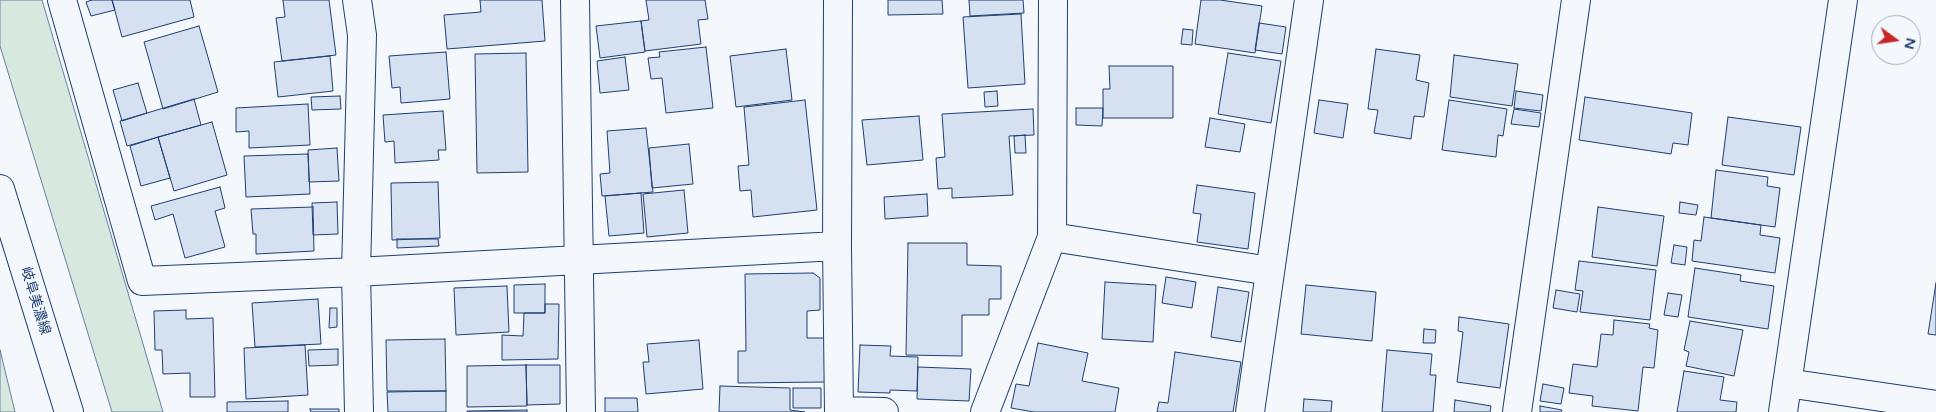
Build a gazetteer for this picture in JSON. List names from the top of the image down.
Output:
{
  "streets": {
    "street": ["岐阜美濃線"]
  },
  "north": "right"
}
